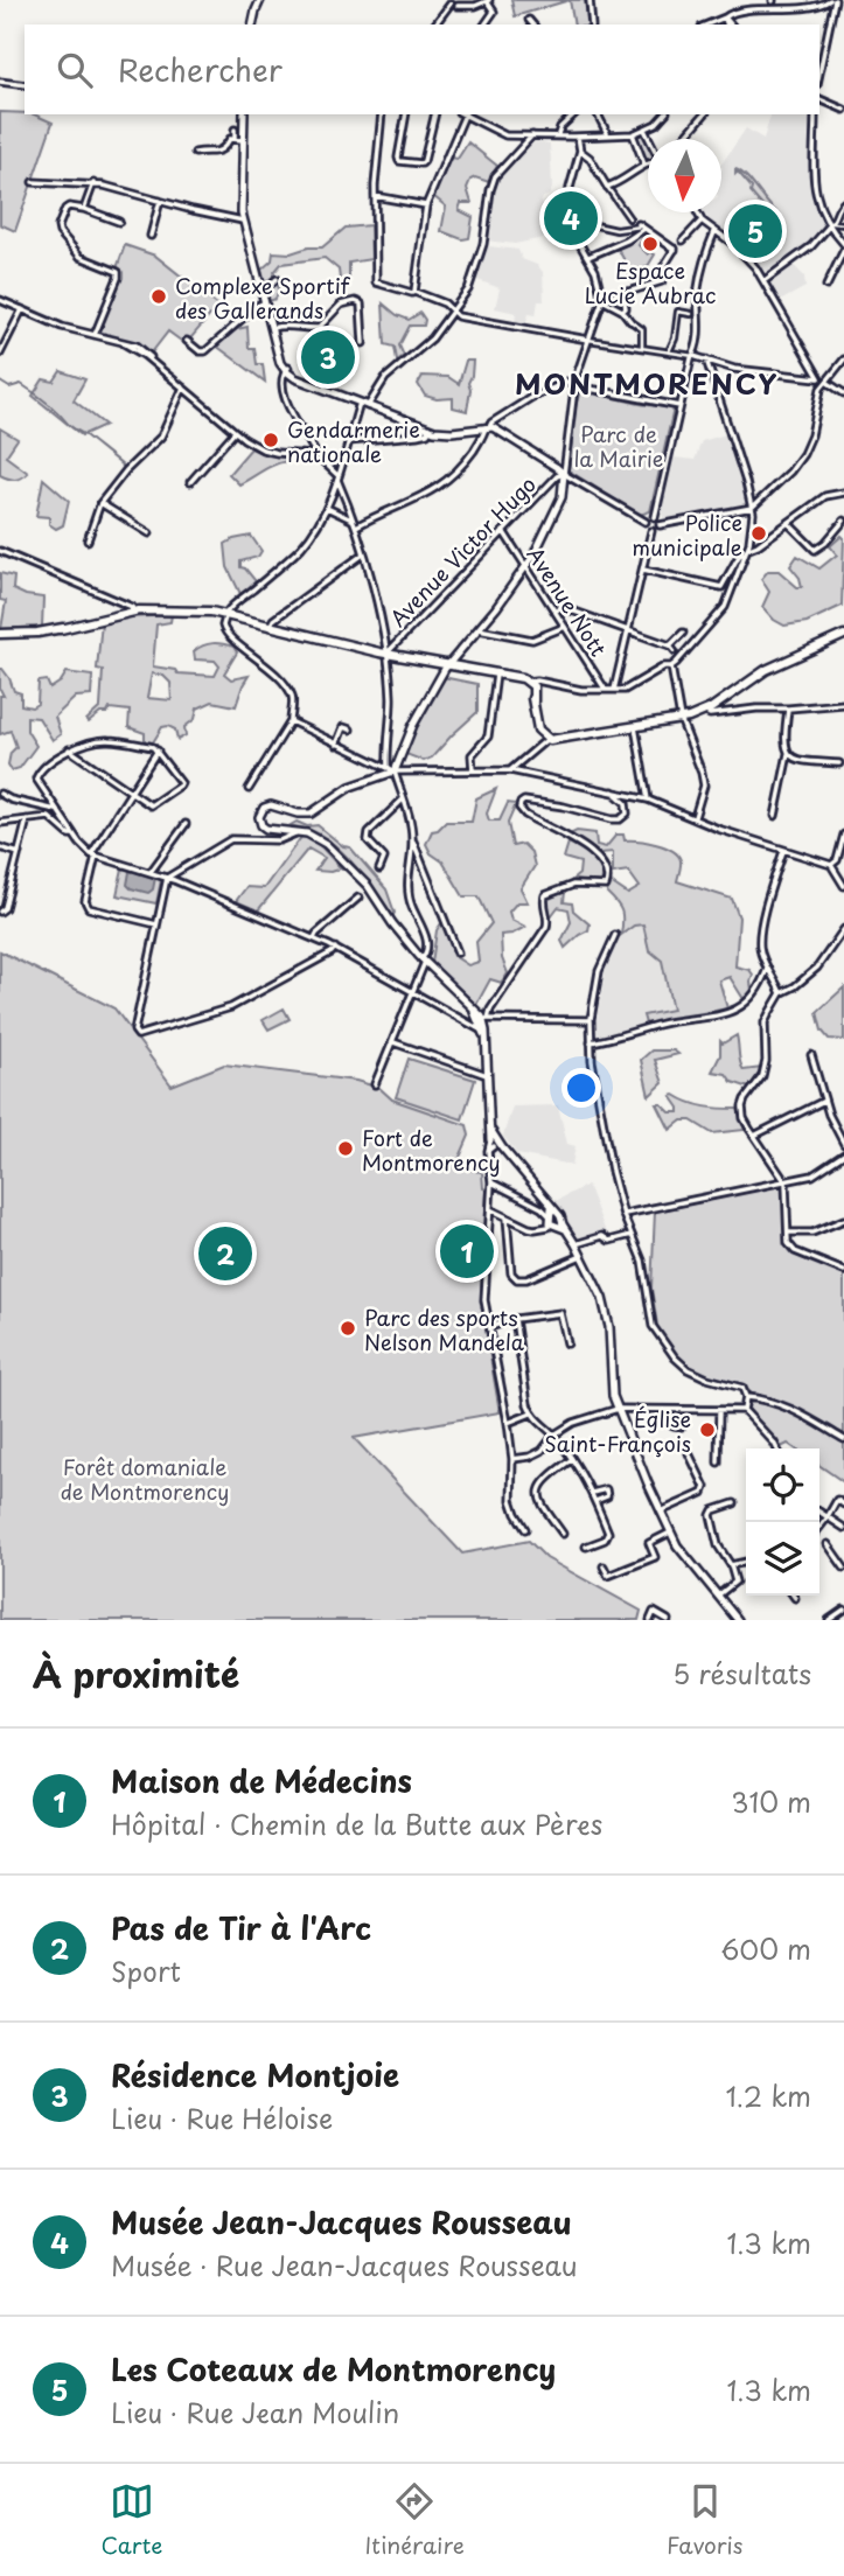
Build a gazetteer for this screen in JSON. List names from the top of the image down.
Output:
{
  "streets": {
    "street": ["Avenue Victor Hugo", "Avenue Nott"]
  },
  "crossings": [
    ["Avenue Victor Hugo", "Avenue Nott"]
  ],
  "districts": ["MONTMORENCY"],
  "parks": ["Parc de la Mairie", "Forêt domaniale de Montmorency"],
  "places": [
    "Espace Lucie Aubrac",
    "Complexe Sportif des Gallerands",
    "Gendarmerie nationale",
    "Police municipale",
    "Fort de Montmorency",
    "Parc des sports Nelson Mandela",
    "Église Saint-François"
  ],
  "north": "bottom",
  "page": {
    "search": "Rechercher",
    "pins": [
      "4",
      "5",
      "3",
      "1",
      "2"
    ],
    "heading": ["À proximité", "5 résultats"],
    "list": [
      {
        "mark": "1",
        "name": "Maison de Médecins",
        "note": "Hôpital · Chemin de la Butte aux Pères",
        "value": "310 m"
      },
      {
        "mark": "2",
        "name": "Pas de Tir à l'Arc",
        "note": "Sport",
        "value": "600 m"
      },
      {
        "mark": "3",
        "name": "Résidence Montjoie",
        "note": "Lieu · Rue Héloise",
        "value": "1.2 km"
      },
      {
        "mark": "4",
        "name": "Musée Jean-Jacques Rousseau",
        "note": "Musée · Rue Jean-Jacques Rousseau",
        "value": "1.3 km"
      },
      {
        "mark": "5",
        "name": "Les Coteaux de Montmorency",
        "note": "Lieu · Rue Jean Moulin",
        "value": "1.3 km"
      }
    ],
    "nav": ["Carte", "Itinéraire", "Favoris"]
  }
}
